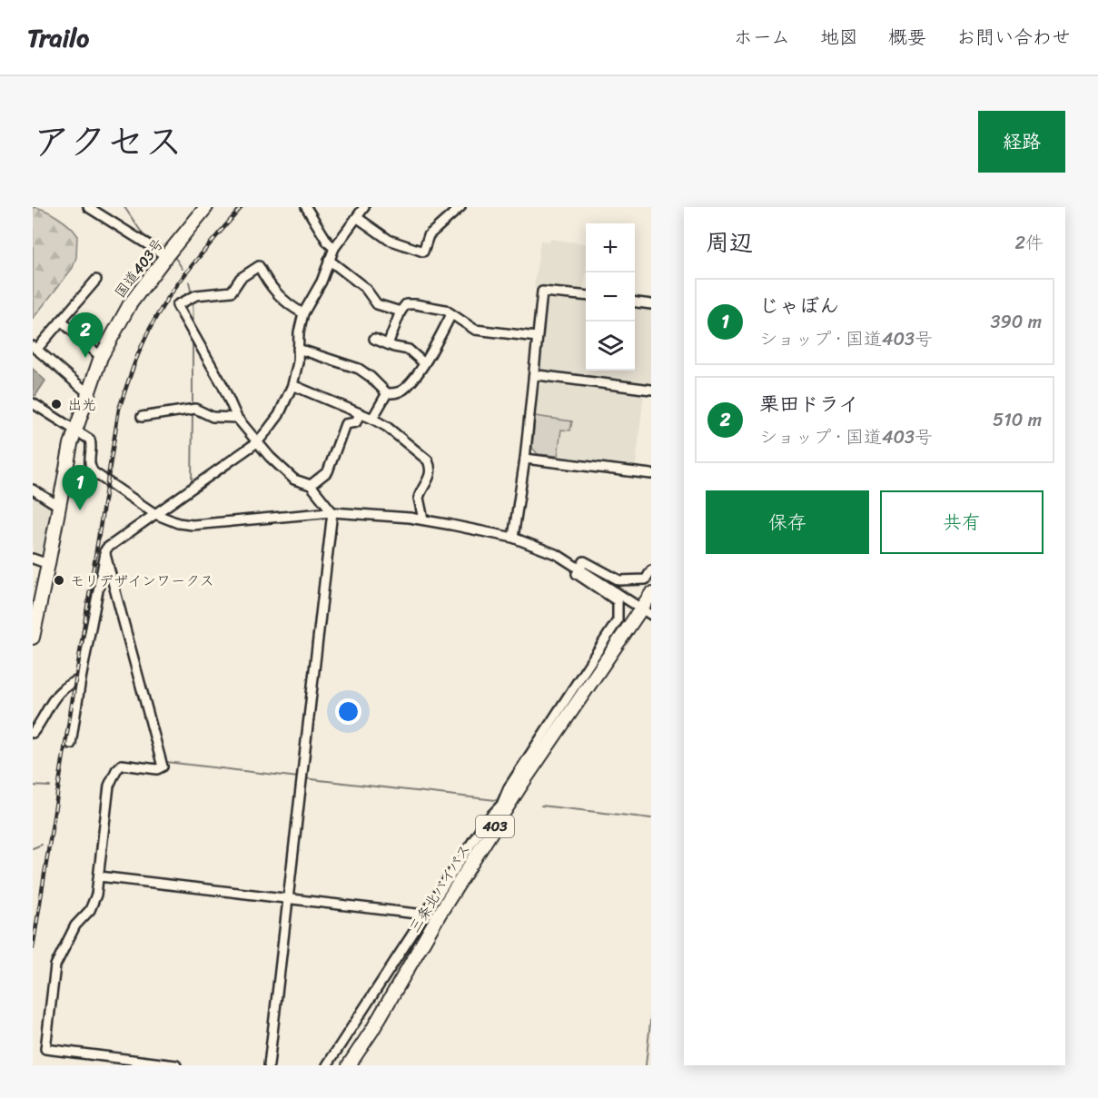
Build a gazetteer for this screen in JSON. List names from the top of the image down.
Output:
{
  "streets": {
    "highway": ["国道403号", "403", "三条北バイパス"]
  },
  "places": ["出光", "モリデザインワークス"],
  "page": {
    "header": "Trailo",
    "nav": [
      "ホーム",
      "地図",
      "概要",
      "お問い合わせ"
    ],
    "title": "アクセス",
    "buttons": [
      "経路",
      ["保存", "共有"]
    ],
    "heading": ["周辺", "2件"],
    "map_buttons": ["+", "−"],
    "list": [
      {
        "mark": "1",
        "name": "じゃぼん",
        "note": "ショップ · 国道403号",
        "value": "390 m"
      },
      {
        "mark": "2",
        "name": "栗田ドライ",
        "note": "ショップ · 国道403号",
        "value": "510 m"
      }
    ],
    "pins": ["2", "1"]
  }
}
